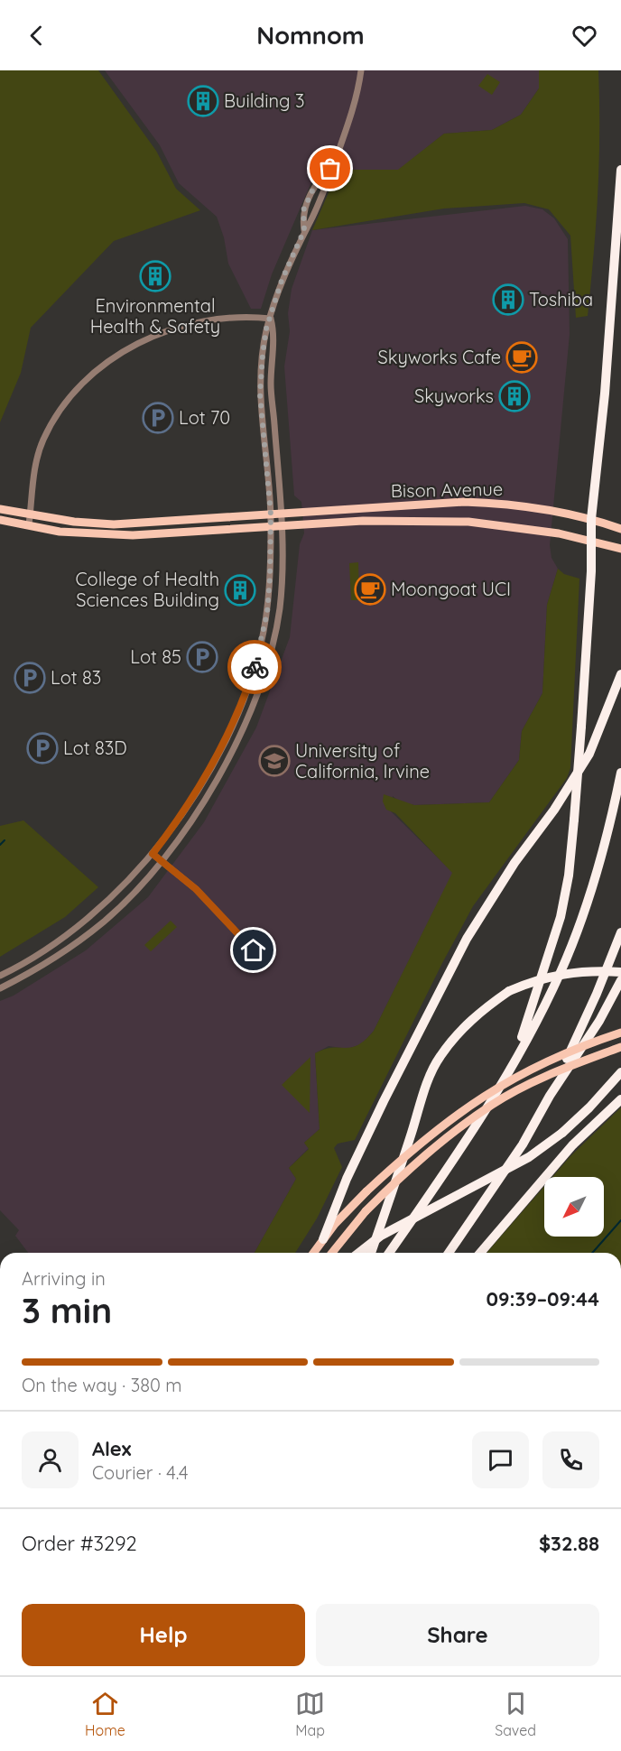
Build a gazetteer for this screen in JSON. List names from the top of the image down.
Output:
{
  "streets": {
    "main road": ["Bison Avenue"]
  },
  "places": {
    "building": [
      "Building 3",
      "Environmental Health & Safety",
      "Toshiba",
      "Skyworks",
      "College of Health Sciences Building"
    ],
    "cafe": ["Skyworks Cafe", "Moongoat UCI"],
    "parking": [
      "Lot 70",
      "Lot 85",
      "Lot 83",
      "Lot 83D"
    ],
    "school or university": ["University of California, Irvine"]
  },
  "north": "bottom left",
  "page": {
    "header": "Nomnom",
    "heading": ["3 min", "Arriving in", "09:39–09:44"],
    "panel": [
      "Alex",
      "Courier · 4.4",
      "Order #3292",
      "$32.88"
    ],
    "bar": "On the way · 380 m",
    "buttons": ["Help", "Share"],
    "tabs": ["Home", "Map", "Saved"]
  }
}
